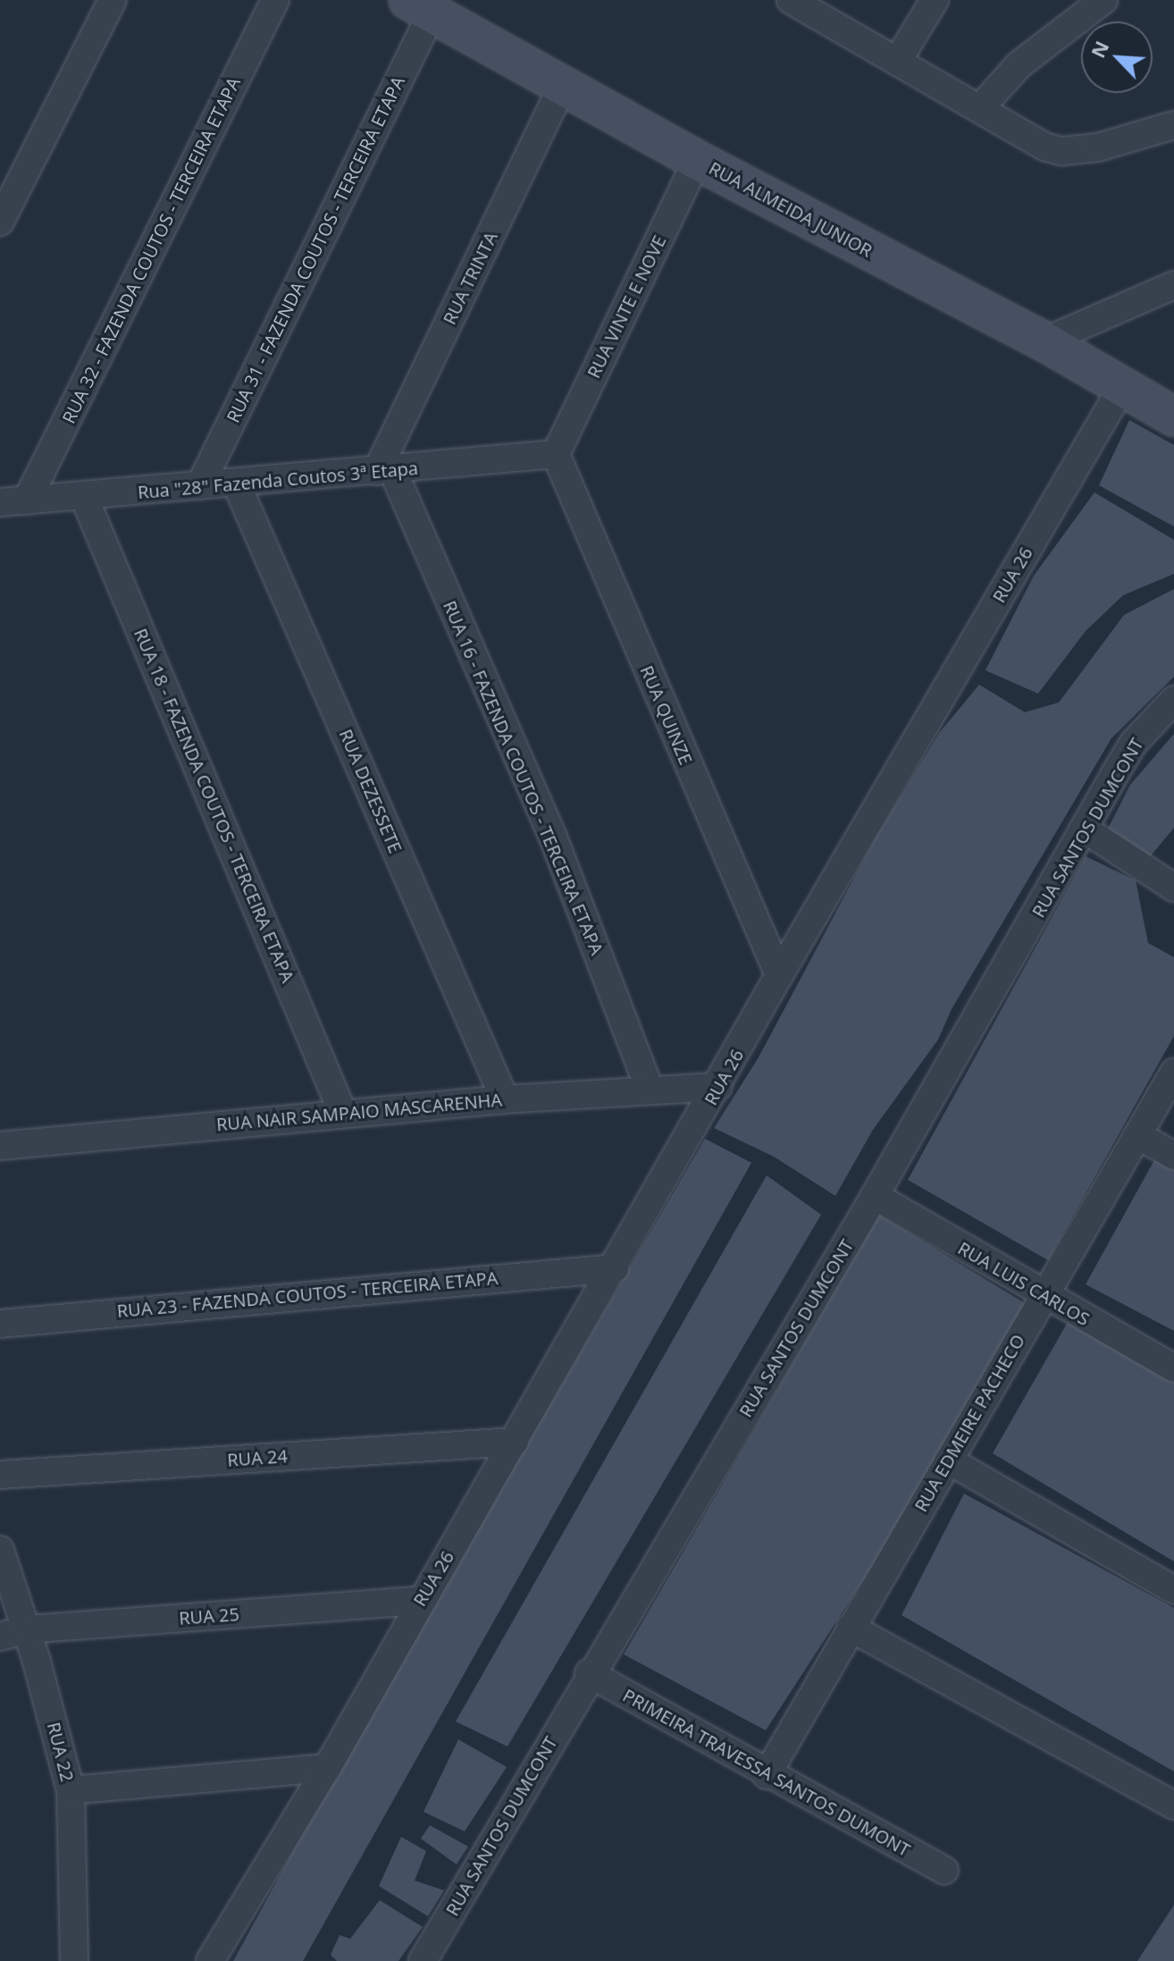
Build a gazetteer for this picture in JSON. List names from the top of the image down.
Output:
{
  "streets": {
    "main road": ["RUA ALMEIDA JUNIOR"],
    "street": [
      "RUA 31 - FAZENDA COUTOS - TERCEIRA ETAPA",
      "RUA 32 - FAZENDA COUTOS - TERCEIRA ETAPA",
      "RUA TRINTA",
      "RUA VINTE E NOVE",
      "Rua \"28\" Fazenda Coutos 3ª Etapa",
      "RUA 26",
      "RUA QUINZE",
      "RUA 16 - FAZENDA COUTOS - TERCEIRA ETAPA",
      "RUA DEZESSETE",
      "RUA 18 - FAZENDA COUTOS - TERCEIRA ETAPA",
      "RUA SANTOS DUMCONT",
      "RUA NAIR SAMPAIO MASCARENHA",
      "RUA LUIS CARLOS",
      "RUA 23 - FAZENDA COUTOS - TERCEIRA ETAPA",
      "RUA EDMEIRE PACHECO",
      "RUA 24",
      "RUA 25",
      "RUA 22",
      "PRIMEIRA TRAVESSA SANTOS DUMONT"
    ]
  },
  "crossings": [
    ["RUA ALMEIDA JUNIOR", "RUA 31 - FAZENDA COUTOS - TERCEIRA ETAPA"],
    ["RUA ALMEIDA JUNIOR", "RUA TRINTA"],
    ["RUA ALMEIDA JUNIOR", "RUA VINTE E NOVE"],
    ["RUA ALMEIDA JUNIOR", "RUA 26"],
    ["RUA 31 - FAZENDA COUTOS - TERCEIRA ETAPA", "Rua \"28\" Fazenda Coutos 3ª Etapa"],
    ["RUA 32 - FAZENDA COUTOS - TERCEIRA ETAPA", "Rua \"28\" Fazenda Coutos 3ª Etapa"],
    ["RUA TRINTA", "Rua \"28\" Fazenda Coutos 3ª Etapa"],
    ["RUA TRINTA", "RUA 16 - FAZENDA COUTOS - TERCEIRA ETAPA"],
    ["RUA VINTE E NOVE", "Rua \"28\" Fazenda Coutos 3ª Etapa"],
    ["RUA VINTE E NOVE", "RUA QUINZE"],
    ["Rua \"28\" Fazenda Coutos 3ª Etapa", "RUA QUINZE"],
    ["Rua \"28\" Fazenda Coutos 3ª Etapa", "RUA 16 - FAZENDA COUTOS - TERCEIRA ETAPA"],
    ["Rua \"28\" Fazenda Coutos 3ª Etapa", "RUA DEZESSETE"],
    ["Rua \"28\" Fazenda Coutos 3ª Etapa", "RUA 18 - FAZENDA COUTOS - TERCEIRA ETAPA"],
    ["RUA 26", "RUA QUINZE"],
    ["RUA 26", "RUA NAIR SAMPAIO MASCARENHA"],
    ["RUA 26", "RUA 23 - FAZENDA COUTOS - TERCEIRA ETAPA"],
    ["RUA 26", "RUA 24"],
    ["RUA 26", "RUA 25"],
    ["RUA 16 - FAZENDA COUTOS - TERCEIRA ETAPA", "RUA NAIR SAMPAIO MASCARENHA"],
    ["RUA DEZESSETE", "RUA NAIR SAMPAIO MASCARENHA"],
    ["RUA 18 - FAZENDA COUTOS - TERCEIRA ETAPA", "RUA NAIR SAMPAIO MASCARENHA"],
    ["RUA SANTOS DUMCONT", "RUA LUIS CARLOS"],
    ["RUA SANTOS DUMCONT", "PRIMEIRA TRAVESSA SANTOS DUMONT"],
    ["RUA LUIS CARLOS", "RUA EDMEIRE PACHECO"],
    ["RUA EDMEIRE PACHECO", "PRIMEIRA TRAVESSA SANTOS DUMONT"],
    ["RUA 25", "RUA 22"]
  ],
  "north": "top left"
}
